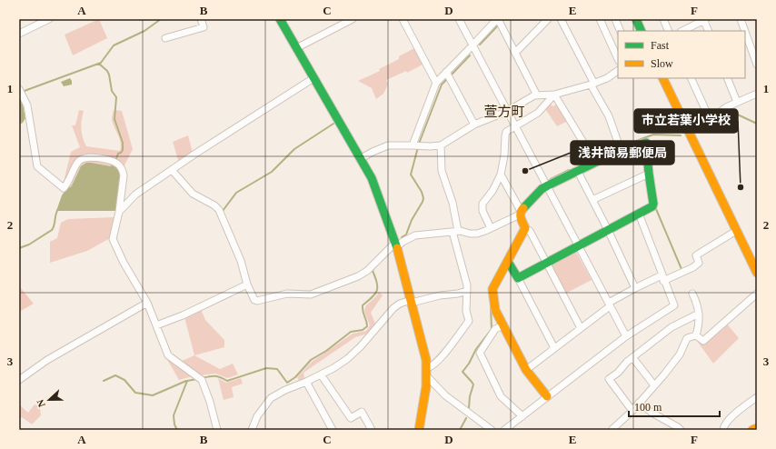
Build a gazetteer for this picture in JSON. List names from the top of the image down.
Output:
{
  "districts": ["萱方町"],
  "places": ["浅井簡易郵便局", "市立若葉小学校"],
  "legend": ["Fast", "Slow"],
  "scale_bar": "100 m",
  "north": "left",
  "grid": {
    "columns": [
      "A",
      "B",
      "C",
      "D",
      "E",
      "F"
    ],
    "rows": ["1", "2", "3"]
  }
}
